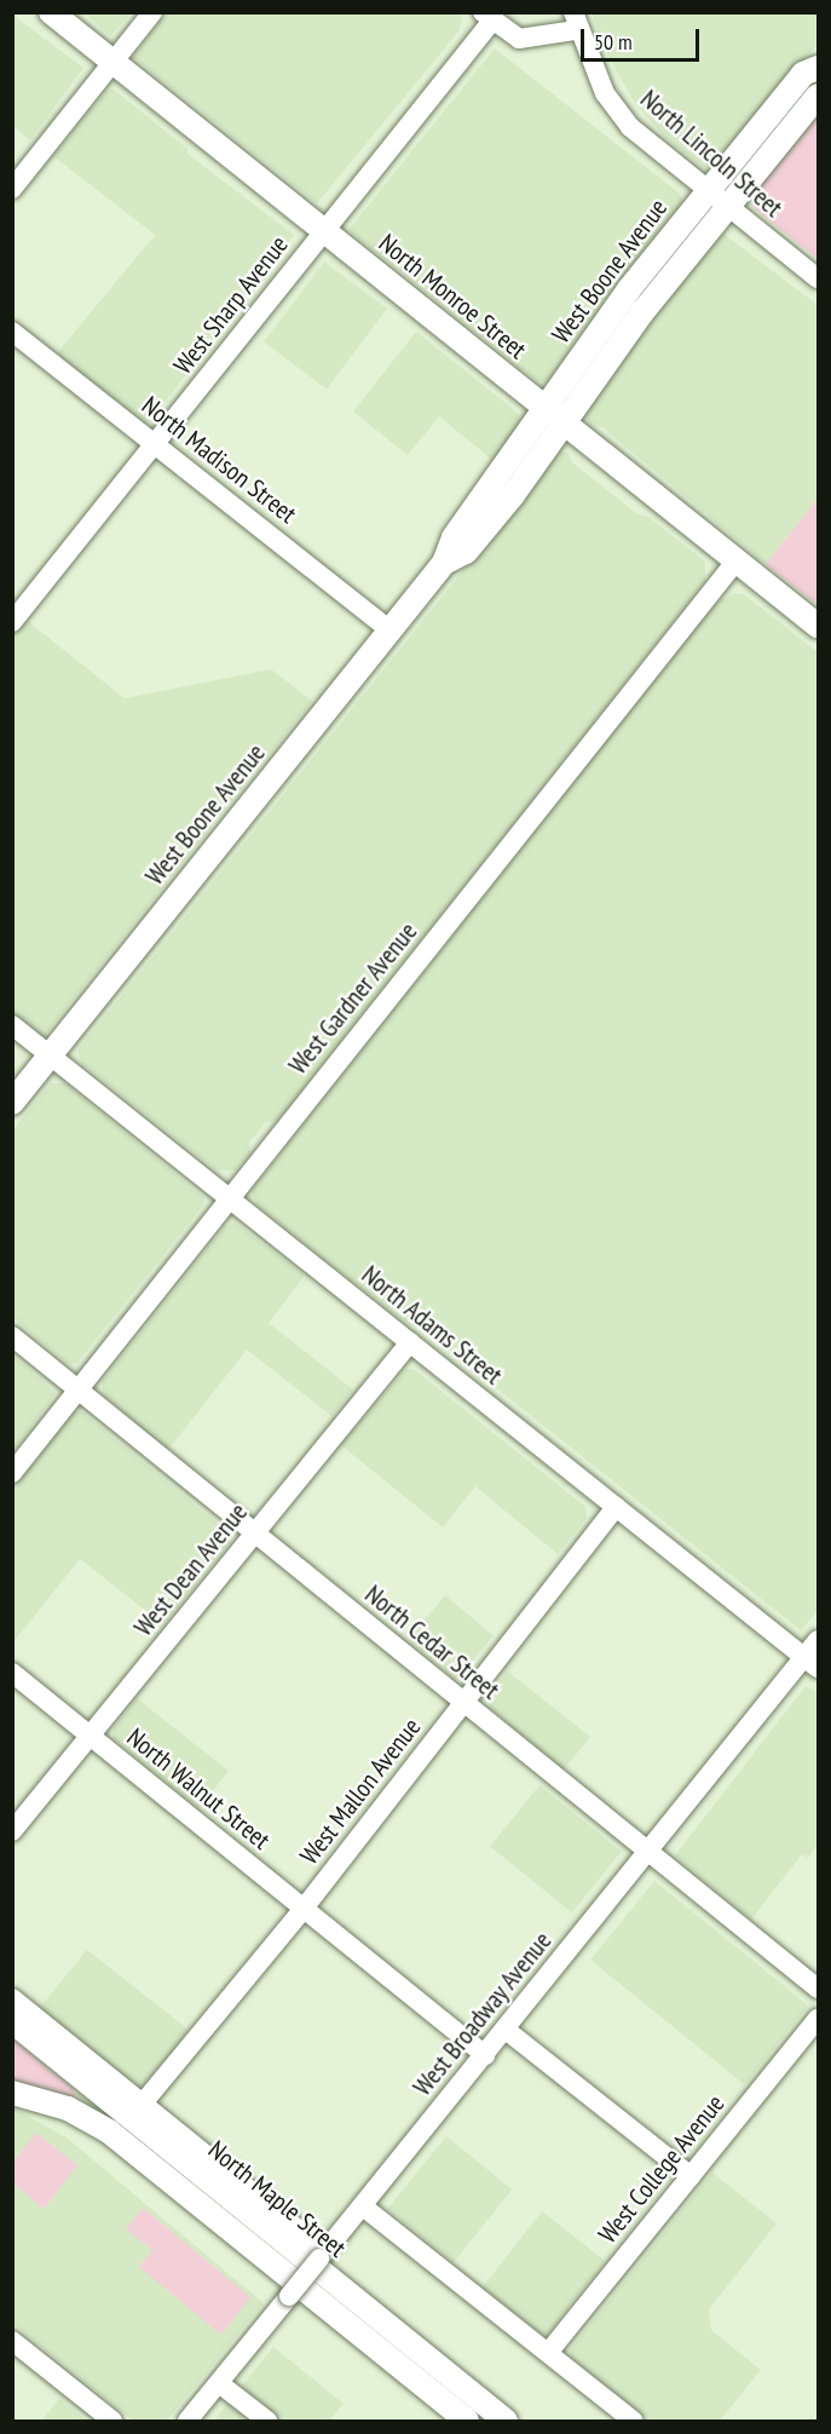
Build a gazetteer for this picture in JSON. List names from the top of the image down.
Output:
{
  "streets": {
    "main road": ["West Boone Avenue", "North Monroe Street", "North Maple Street"],
    "street": [
      "North Lincoln Street",
      "West Sharp Avenue",
      "North Madison Street",
      "West Gardner Avenue",
      "North Adams Street",
      "West Dean Avenue",
      "North Cedar Street",
      "North Walnut Street",
      "West Mallon Avenue",
      "West Broadway Avenue",
      "West College Avenue"
    ]
  },
  "crossings": [
    ["North Lincoln Street", "West Boone Avenue"],
    ["North Lincoln Street", "West Sharp Avenue"],
    ["West Boone Avenue", "North Monroe Street"],
    ["West Boone Avenue", "North Madison Street"],
    ["West Boone Avenue", "North Adams Street"],
    ["North Monroe Street", "West Sharp Avenue"],
    ["North Monroe Street", "West Gardner Avenue"],
    ["West Sharp Avenue", "North Madison Street"],
    ["West Gardner Avenue", "North Adams Street"],
    ["West Gardner Avenue", "North Cedar Street"],
    ["North Adams Street", "West Dean Avenue"],
    ["North Adams Street", "West Mallon Avenue"],
    ["North Adams Street", "West Broadway Avenue"],
    ["West Dean Avenue", "North Cedar Street"],
    ["West Dean Avenue", "North Walnut Street"],
    ["North Cedar Street", "West Mallon Avenue"],
    ["North Cedar Street", "West Broadway Avenue"],
    ["North Walnut Street", "West Mallon Avenue"],
    ["North Walnut Street", "West Broadway Avenue"],
    ["West Mallon Avenue", "North Maple Street"],
    ["West Broadway Avenue", "North Maple Street"],
    ["West College Avenue", "North Maple Street"]
  ],
  "scale_bar": "50 m"
}
